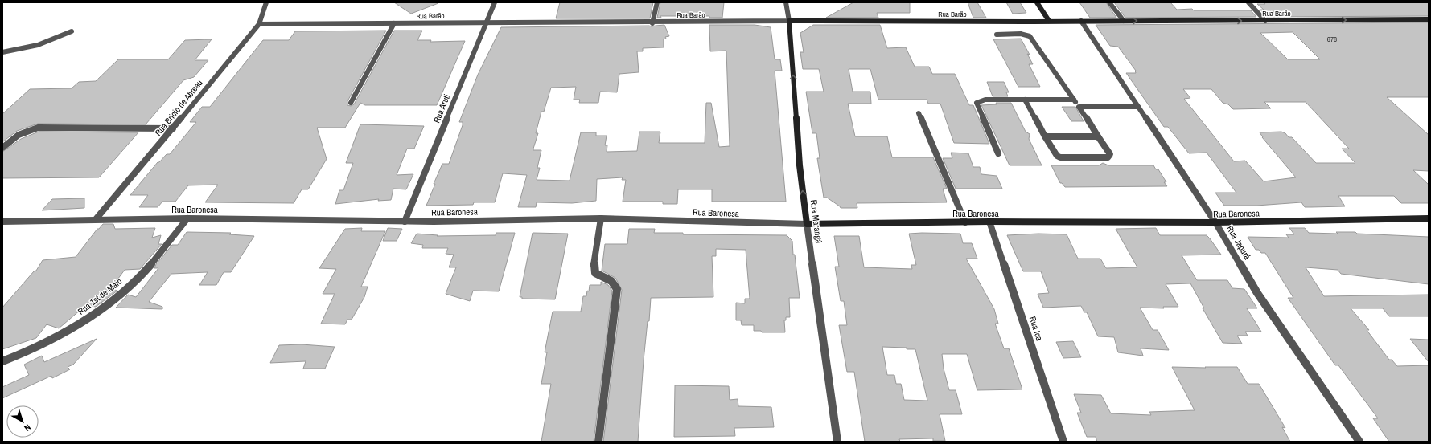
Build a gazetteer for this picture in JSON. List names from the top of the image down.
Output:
{
  "streets": {
    "street": [
      "Rua Barão",
      "Rua Bricio de Abreau",
      "Rua Aruti",
      "Rua Baronesa",
      "Rua Marangá",
      "Rua Japurá",
      "Rua 1st de Maio",
      "Rua Ica"
    ]
  },
  "crossings": [
    ["Rua Barão", "Rua Bricio de Abreau"],
    ["Rua Barão", "Rua Aruti"],
    ["Rua Barão", "Rua Marangá"],
    ["Rua Barão", "Rua Japurá"],
    ["Rua Bricio de Abreau", "Rua Baronesa"],
    ["Rua Aruti", "Rua Baronesa"],
    ["Rua Baronesa", "Rua Marangá"],
    ["Rua Baronesa", "Rua Japurá"],
    ["Rua Baronesa", "Rua 1st de Maio"],
    ["Rua Baronesa", "Rua Ica"]
  ],
  "one_way": ["Rua Marangá"],
  "house_numbers": ["678"],
  "north": "bottom right"
}
